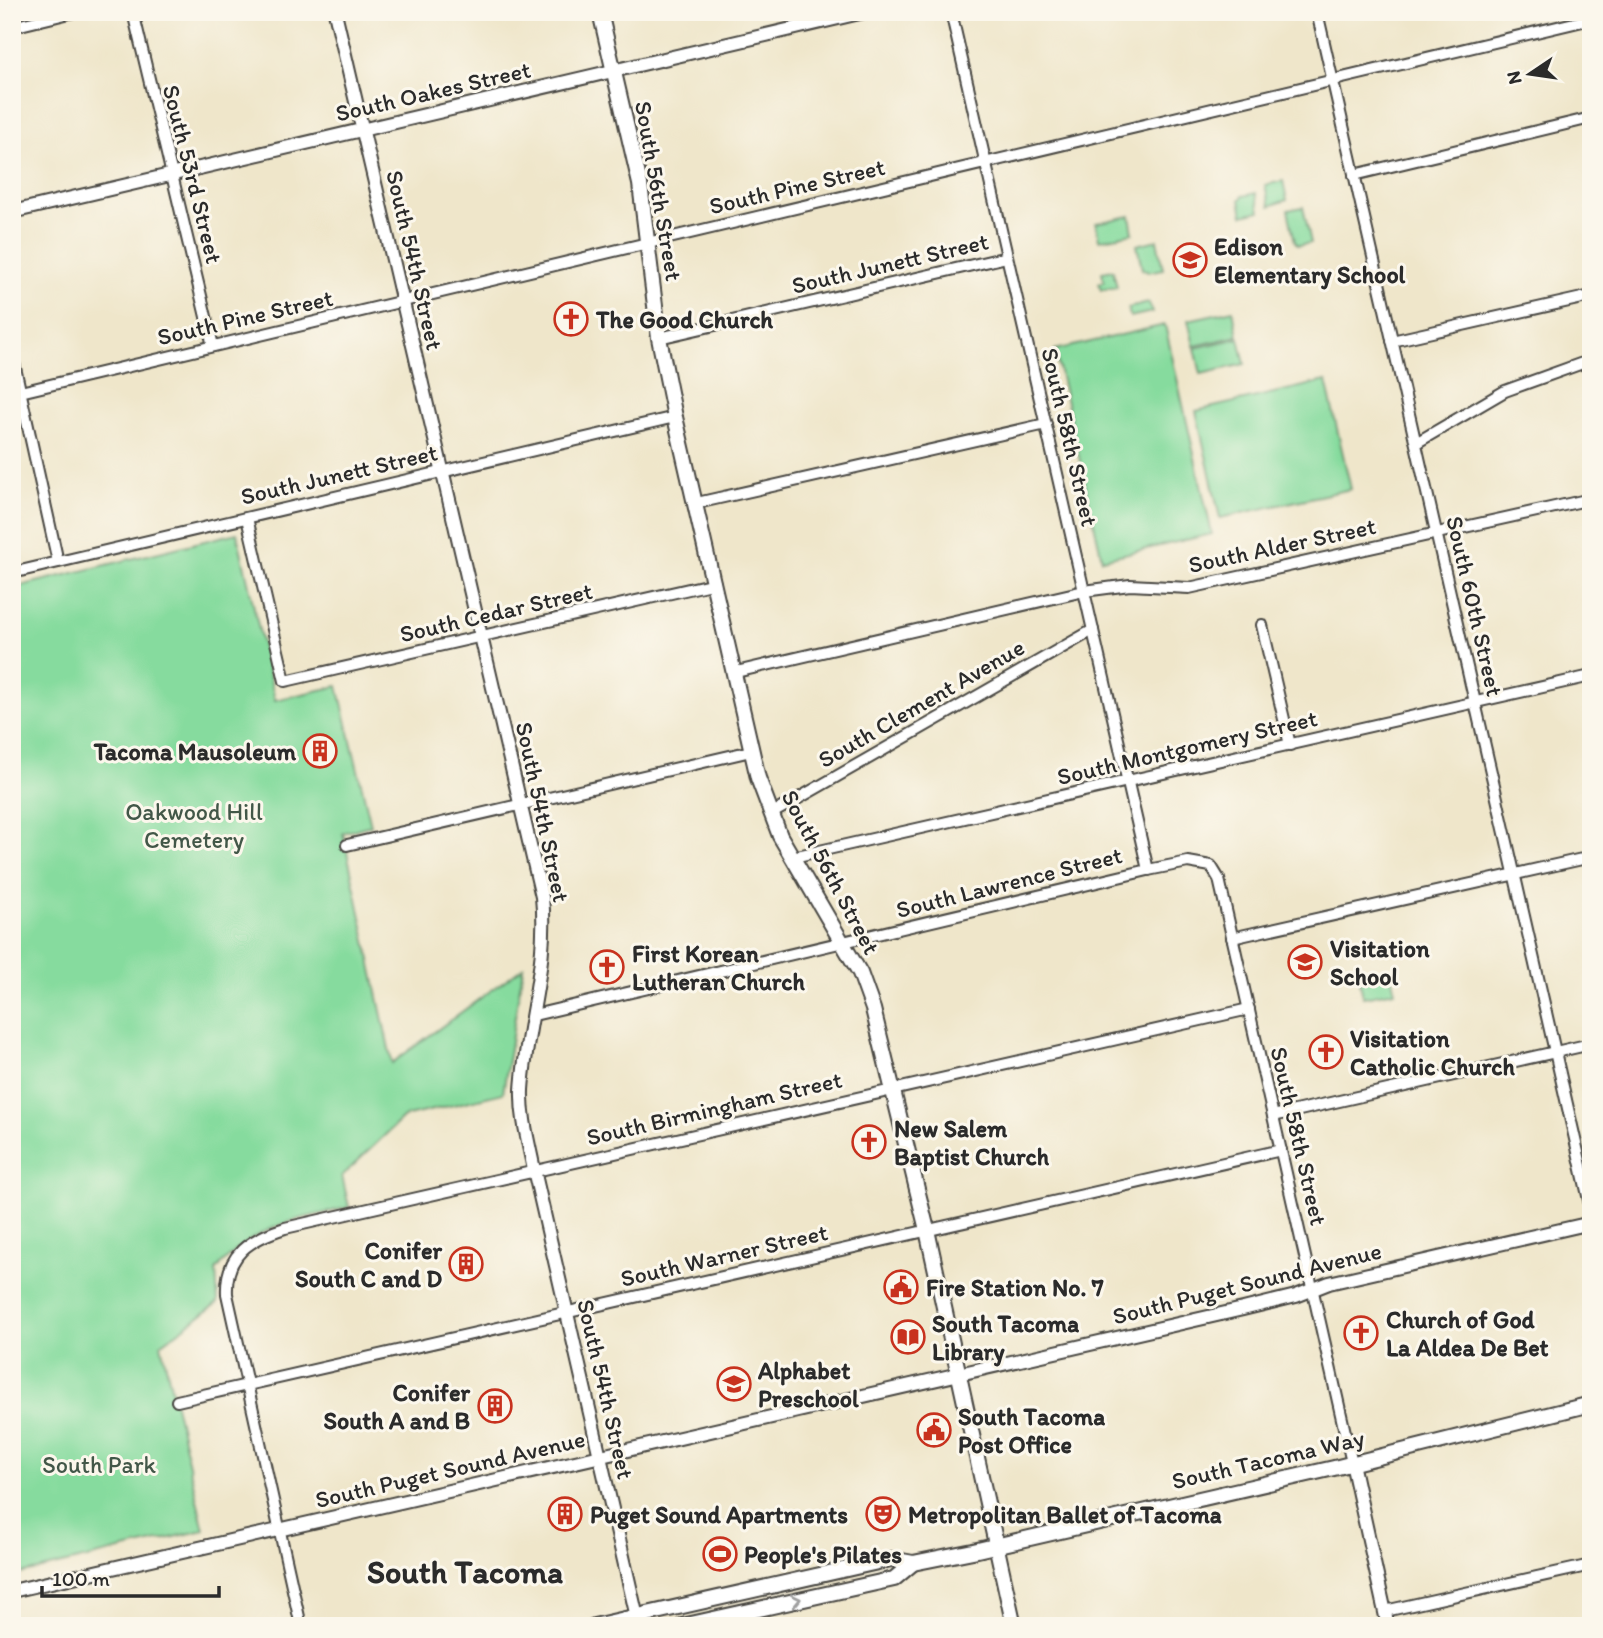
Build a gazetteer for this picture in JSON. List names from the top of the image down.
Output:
{
  "streets": {
    "main road": ["South 56th Street", "South Tacoma Way"],
    "street": [
      "South Oakes Street",
      "South 53rd Street",
      "South Pine Street",
      "South 54th Street",
      "South Junett Street",
      "South 58th Street",
      "South Alder Street",
      "South 60th Street",
      "South Cedar Street",
      "South Clement Avenue",
      "South Montgomery Street",
      "South Lawrence Street",
      "South Birmingham Street",
      "South Warner Street",
      "South Puget Sound Avenue"
    ]
  },
  "crossings": [
    ["South Oakes Street", "South 53rd Street"],
    ["South Oakes Street", "South 56th Street"],
    ["South Oakes Street", "South 54th Street"],
    ["South 53rd Street", "South Pine Street"],
    ["South Pine Street", "South 56th Street"],
    ["South Pine Street", "South 54th Street"],
    ["South Pine Street", "South 58th Street"],
    ["South Pine Street", "South 60th Street"],
    ["South 56th Street", "South Junett Street"],
    ["South 56th Street", "South Alder Street"],
    ["South 56th Street", "South Cedar Street"],
    ["South 56th Street", "South Clement Avenue"],
    ["South 56th Street", "South Montgomery Street"],
    ["South 56th Street", "South Lawrence Street"],
    ["South 56th Street", "South Birmingham Street"],
    ["South 56th Street", "South Warner Street"],
    ["South 56th Street", "South Puget Sound Avenue"],
    ["South 56th Street", "South Tacoma Way"],
    ["South 54th Street", "South Junett Street"],
    ["South 54th Street", "South Cedar Street"],
    ["South 54th Street", "South Lawrence Street"],
    ["South 54th Street", "South Birmingham Street"],
    ["South 54th Street", "South Warner Street"],
    ["South 54th Street", "South Puget Sound Avenue"],
    ["South 54th Street", "South Tacoma Way"],
    ["South Junett Street", "South 58th Street"],
    ["South Junett Street", "South Cedar Street"],
    ["South 58th Street", "South Alder Street"],
    ["South 58th Street", "South Clement Avenue"],
    ["South 58th Street", "South Montgomery Street"],
    ["South 58th Street", "South Lawrence Street"],
    ["South 58th Street", "South Birmingham Street"],
    ["South 58th Street", "South Warner Street"],
    ["South 58th Street", "South Puget Sound Avenue"],
    ["South 58th Street", "South Tacoma Way"],
    ["South Alder Street", "South 60th Street"],
    ["South 60th Street", "South Montgomery Street"],
    ["South Birmingham Street", "South Warner Street"]
  ],
  "districts": ["South Tacoma"],
  "parks": ["Oakwood Hill Cemetery", "South Park"],
  "places": {
    "school or university": ["Edison Elementary School", "Visitation School", "Alphabet Preschool"],
    "church": [
      "The Good Church",
      "First Korean Lutheran Church",
      "Visitation Catholic Church",
      "New Salem Baptist Church",
      "Church of God La Aldea De Bet"
    ],
    "building": [
      "Tacoma Mausoleum",
      "Conifer South C and D",
      "Conifer South A and B",
      "Puget Sound Apartments"
    ],
    "public building": ["Fire Station No. 7", "South Tacoma Post Office"],
    "library": ["South Tacoma Library"],
    "theatre": ["Metropolitan Ballet of Tacoma"],
    "sports": ["People's Pilates"]
  },
  "scale_bar": "100 m",
  "north": "left"
}
